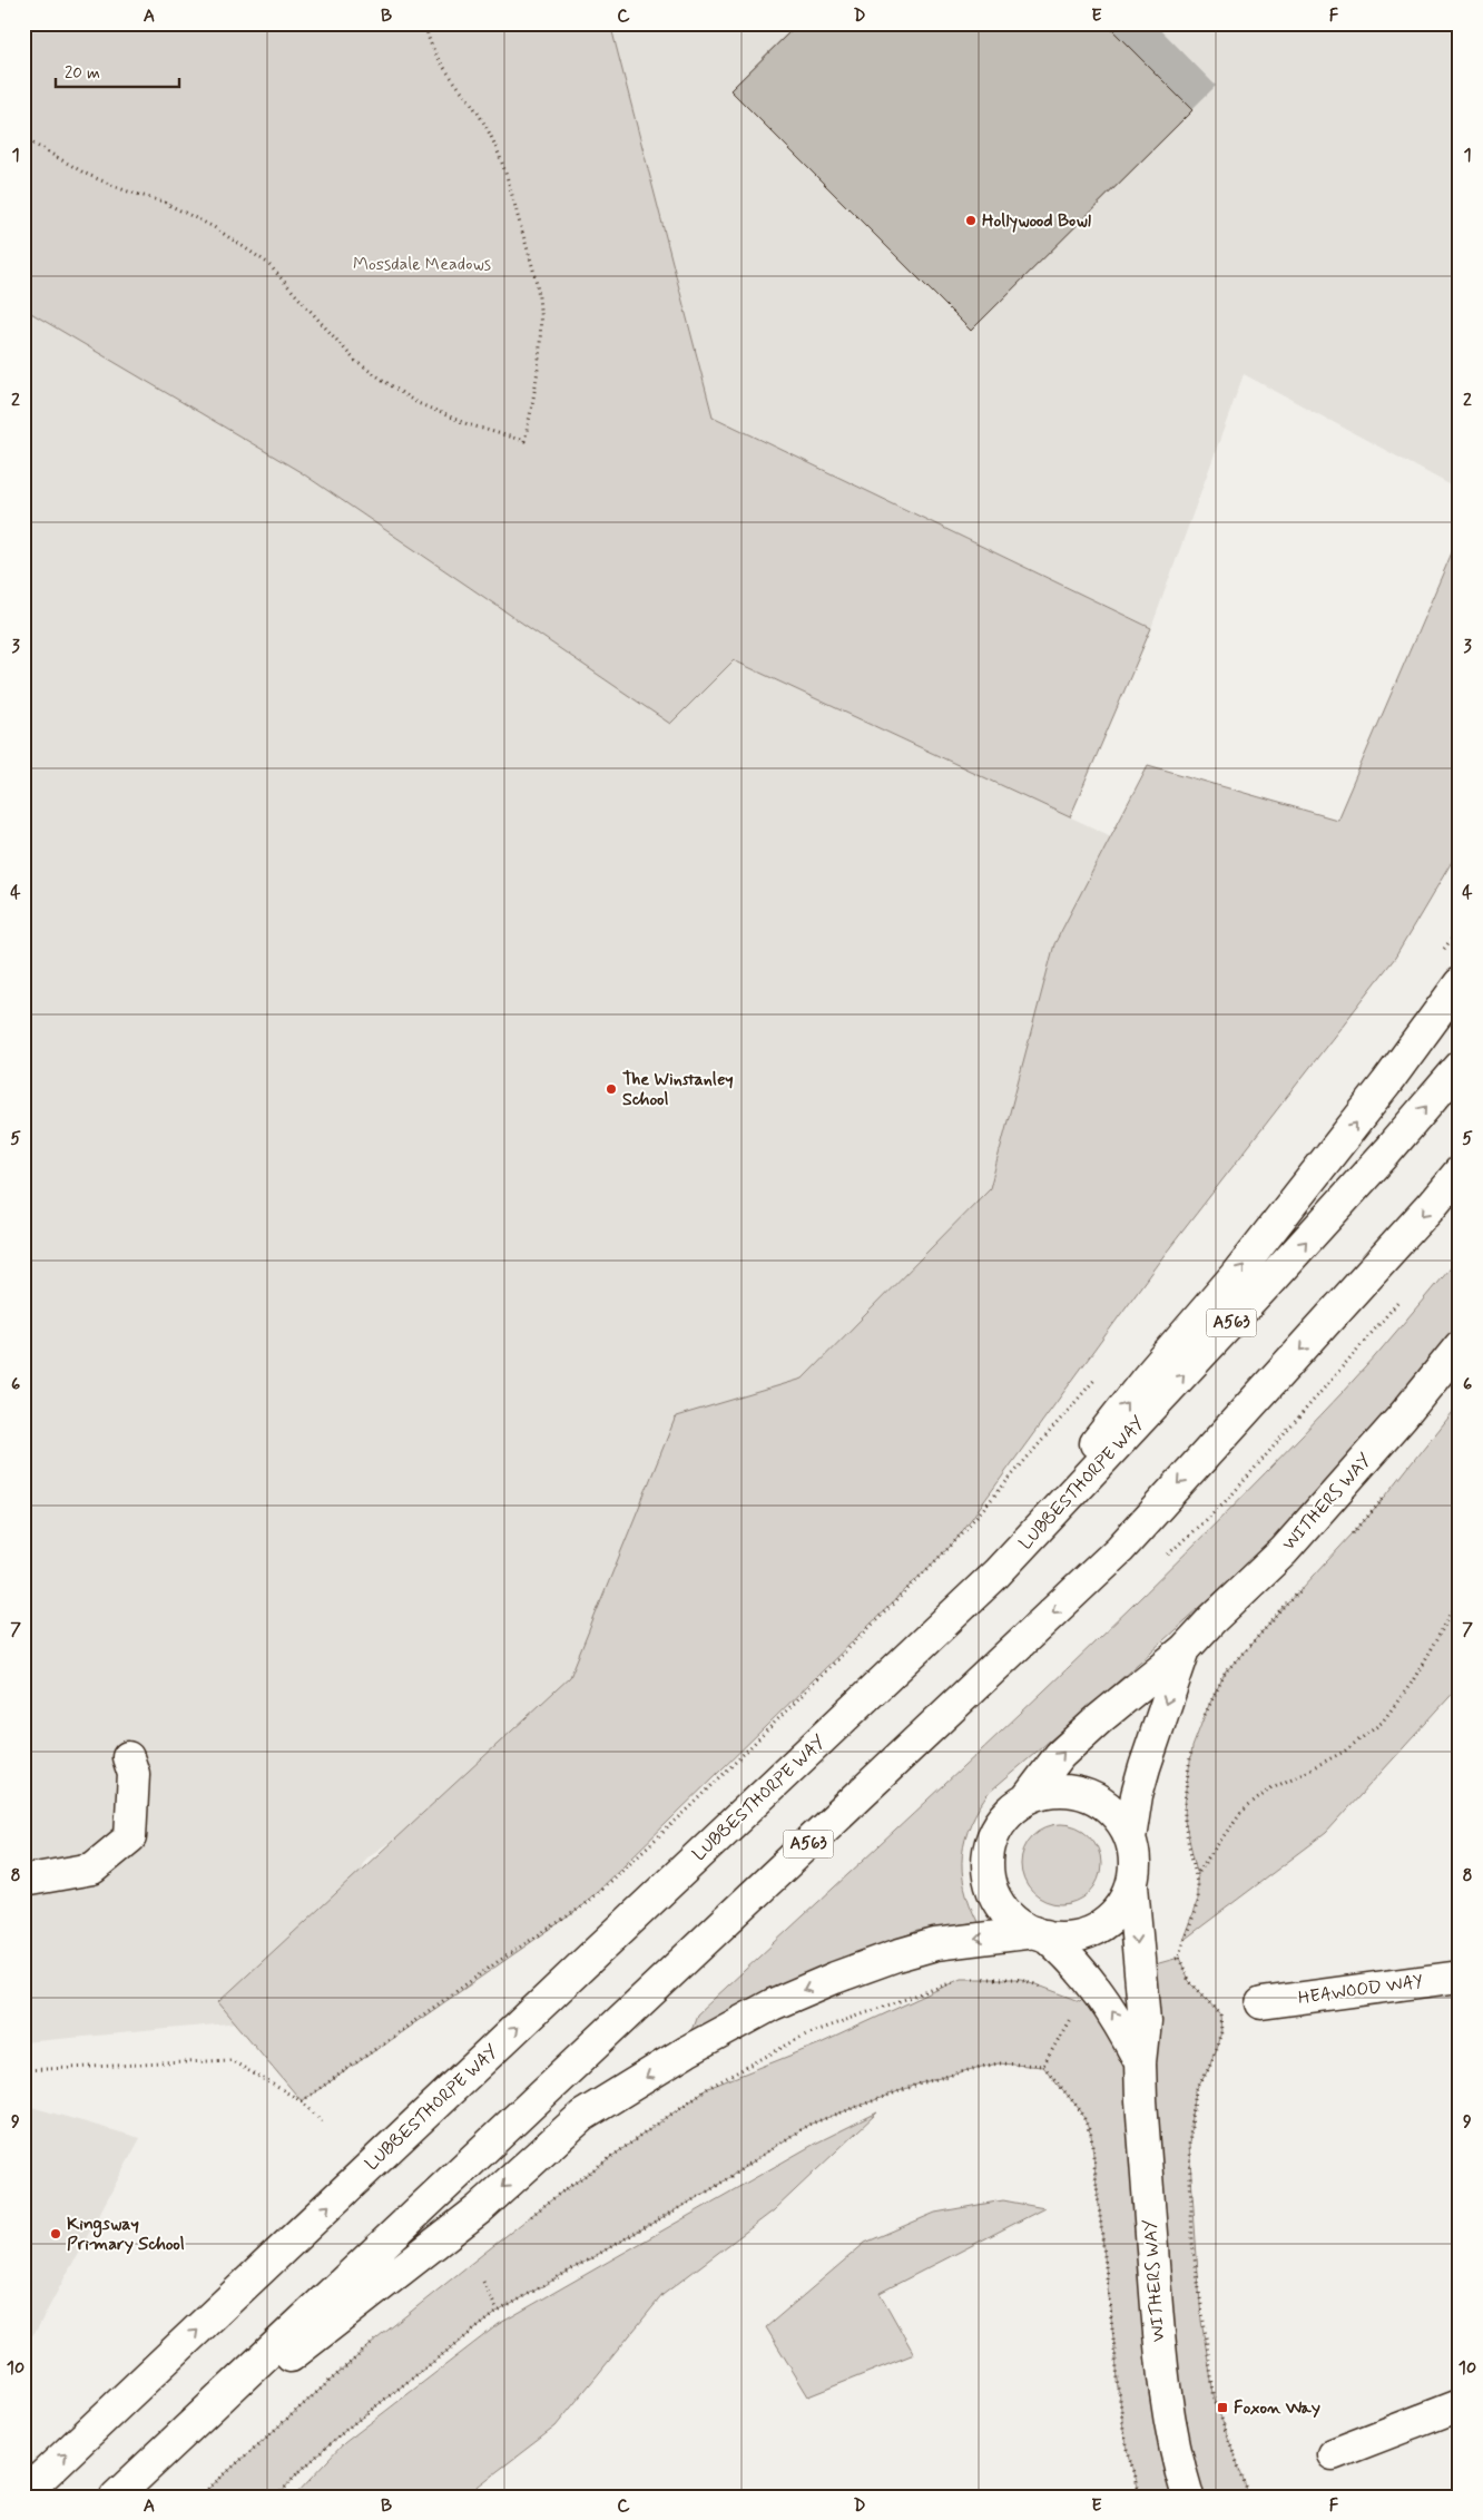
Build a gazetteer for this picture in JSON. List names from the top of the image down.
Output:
{
  "streets": {
    "main road": [
      "A563",
      "LUBBESTHORPE WAY",
      "WITHERS WAY",
      "HEAWOOD WAY"
    ]
  },
  "parks": ["Mossdale Meadows"],
  "places": {
    "other": ["Hollywood Bowl", "The Winstanley School", "Kingsway Primary School"],
    "transit": ["Foxon Way"]
  },
  "scale_bar": "20 m",
  "grid": {
    "columns": [
      "A",
      "B",
      "C",
      "D",
      "E",
      "F"
    ],
    "rows": [
      "1",
      "2",
      "3",
      "4",
      "5",
      "6",
      "7",
      "8",
      "9",
      "10"
    ]
  }
}
